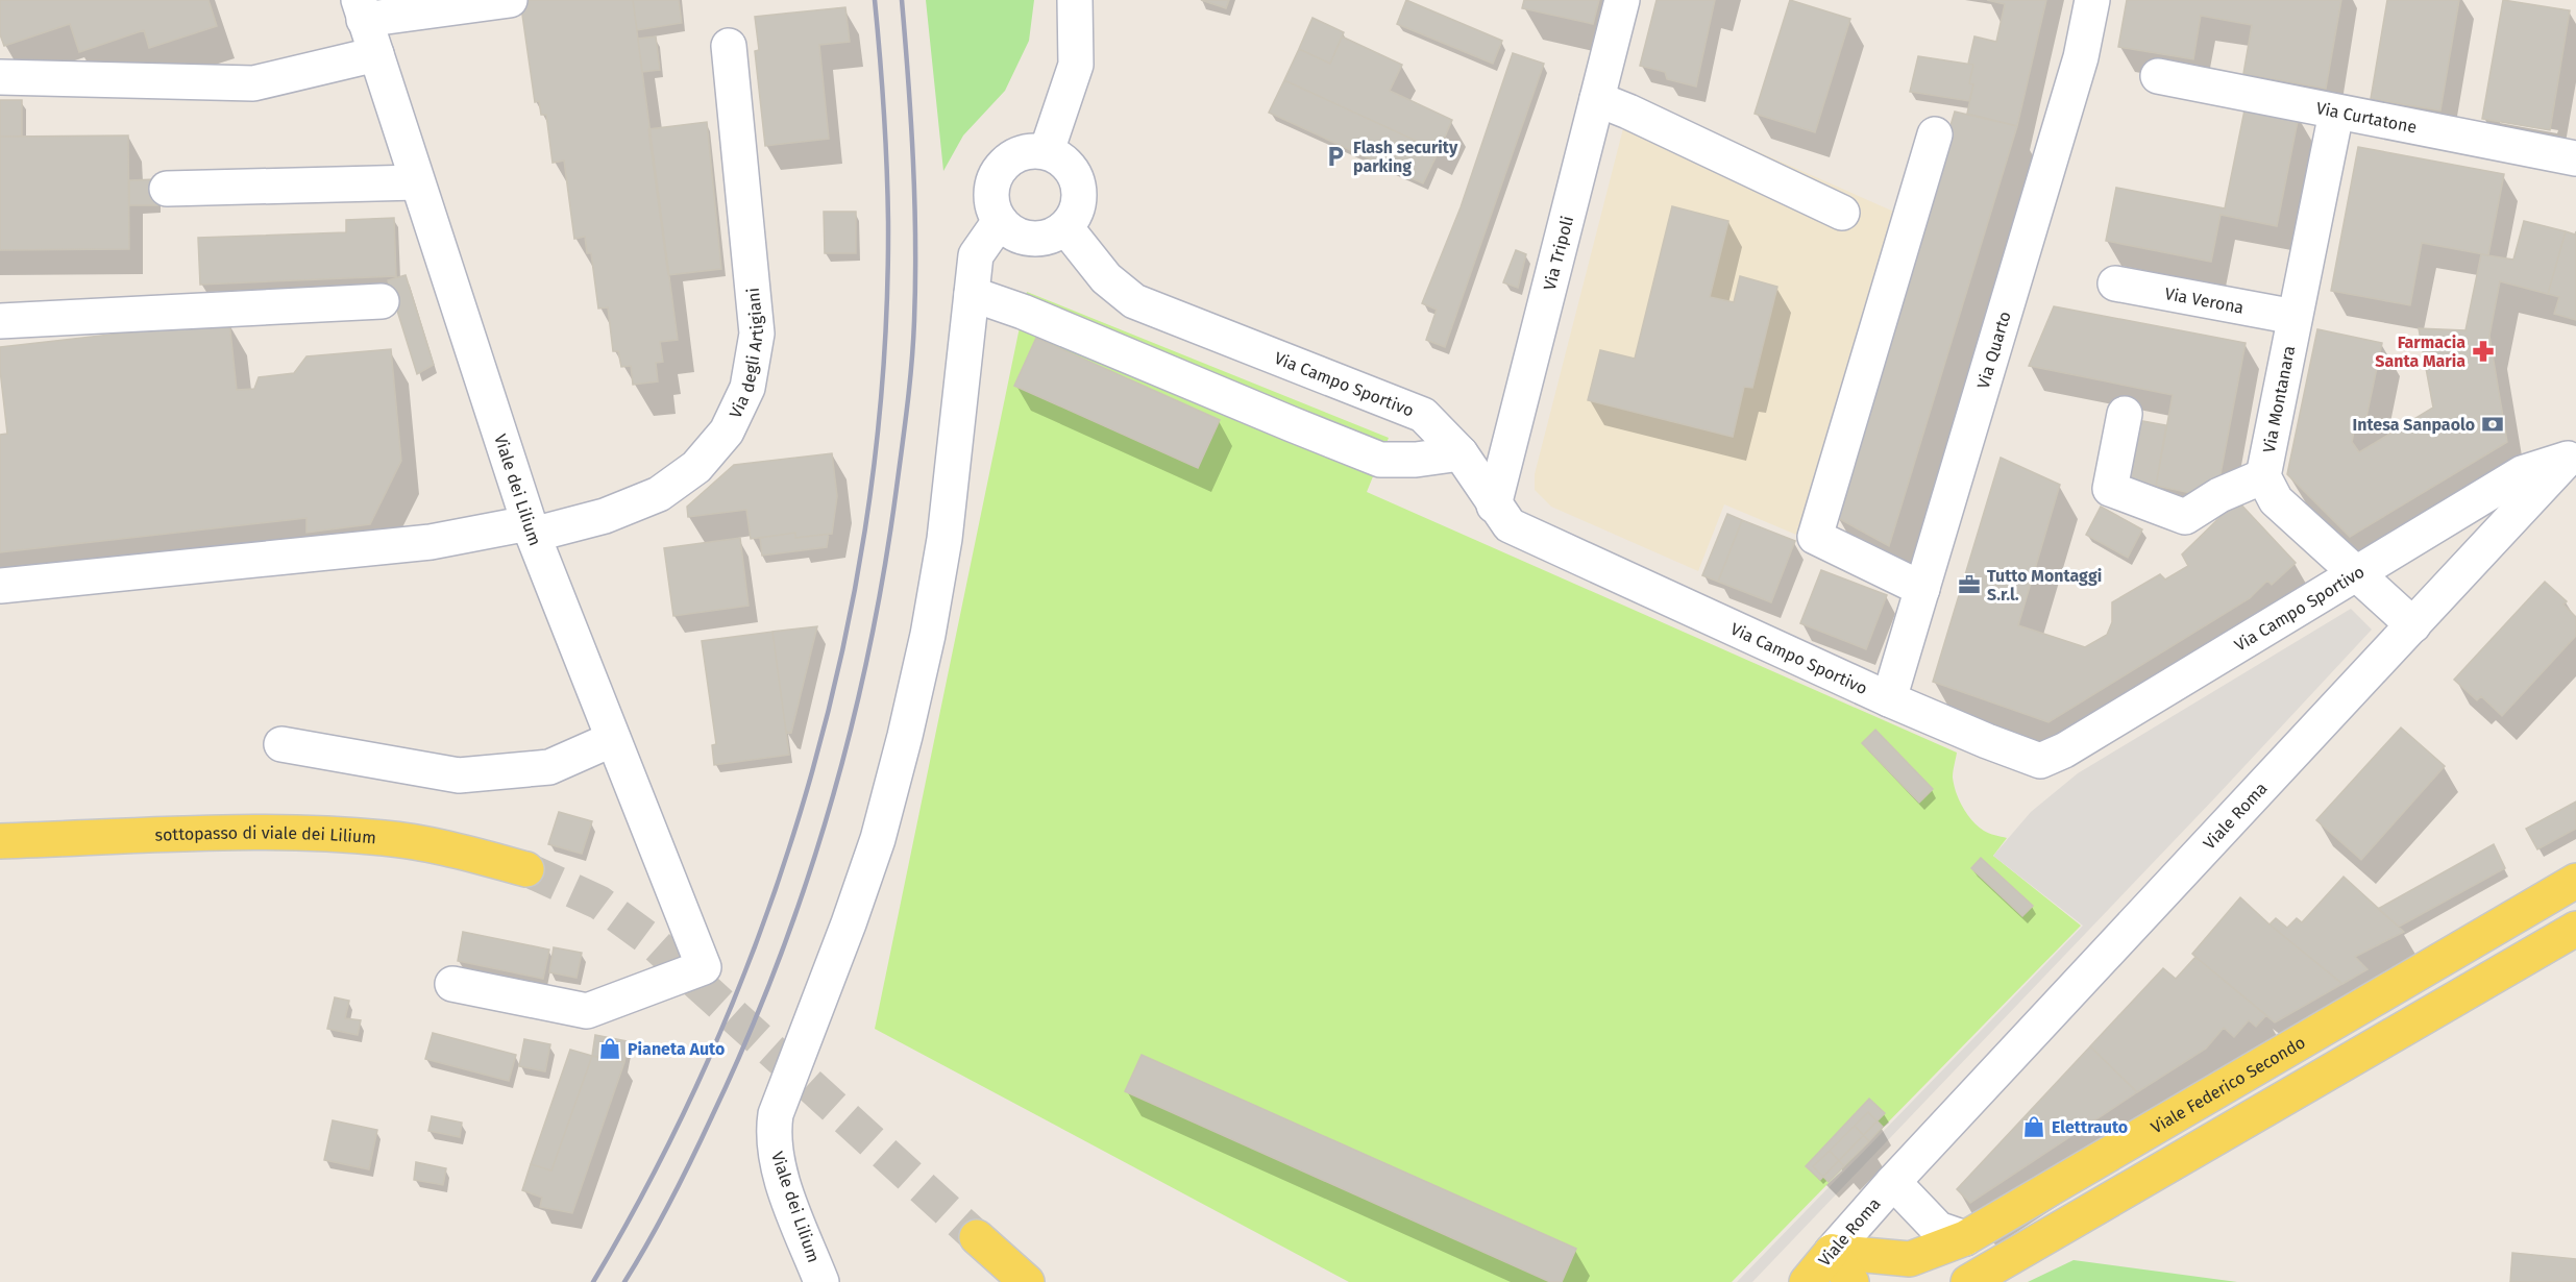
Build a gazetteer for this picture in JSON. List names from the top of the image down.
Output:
{
  "streets": {
    "main road": ["Viale Roma", "sottopasso di viale dei Lilium", "Viale Federico Secondo"],
    "street": [
      "Via Curtatone",
      "Via Tripoli",
      "Via Verona",
      "Via Quarto",
      "Via degli Artigiani",
      "Via Campo Sportivo",
      "Via Montanara",
      "Viale dei Lilium"
    ]
  },
  "crossings": [
    ["Via Curtatone", "Via Montanara"],
    ["Via Tripoli", "Via Campo Sportivo"],
    ["Via Verona", "Via Montanara"],
    ["Via Quarto", "Via Campo Sportivo"],
    ["Via degli Artigiani", "Viale dei Lilium"],
    ["Via Campo Sportivo", "Via Montanara"],
    ["Via Campo Sportivo", "Viale dei Lilium"],
    ["Via Campo Sportivo", "Viale Roma"],
    ["Via Montanara", "Viale Roma"],
    ["Viale Roma", "Viale Federico Secondo"]
  ],
  "places": {
    "parking": ["Flash security parking"],
    "pharmacy": ["Farmacia Santa Maria"],
    "bank": ["Intesa Sanpaolo"],
    "office": ["Tutto Montaggi S.r.l."],
    "shop": ["Pianeta Auto", "Elettrauto"]
  }
}
